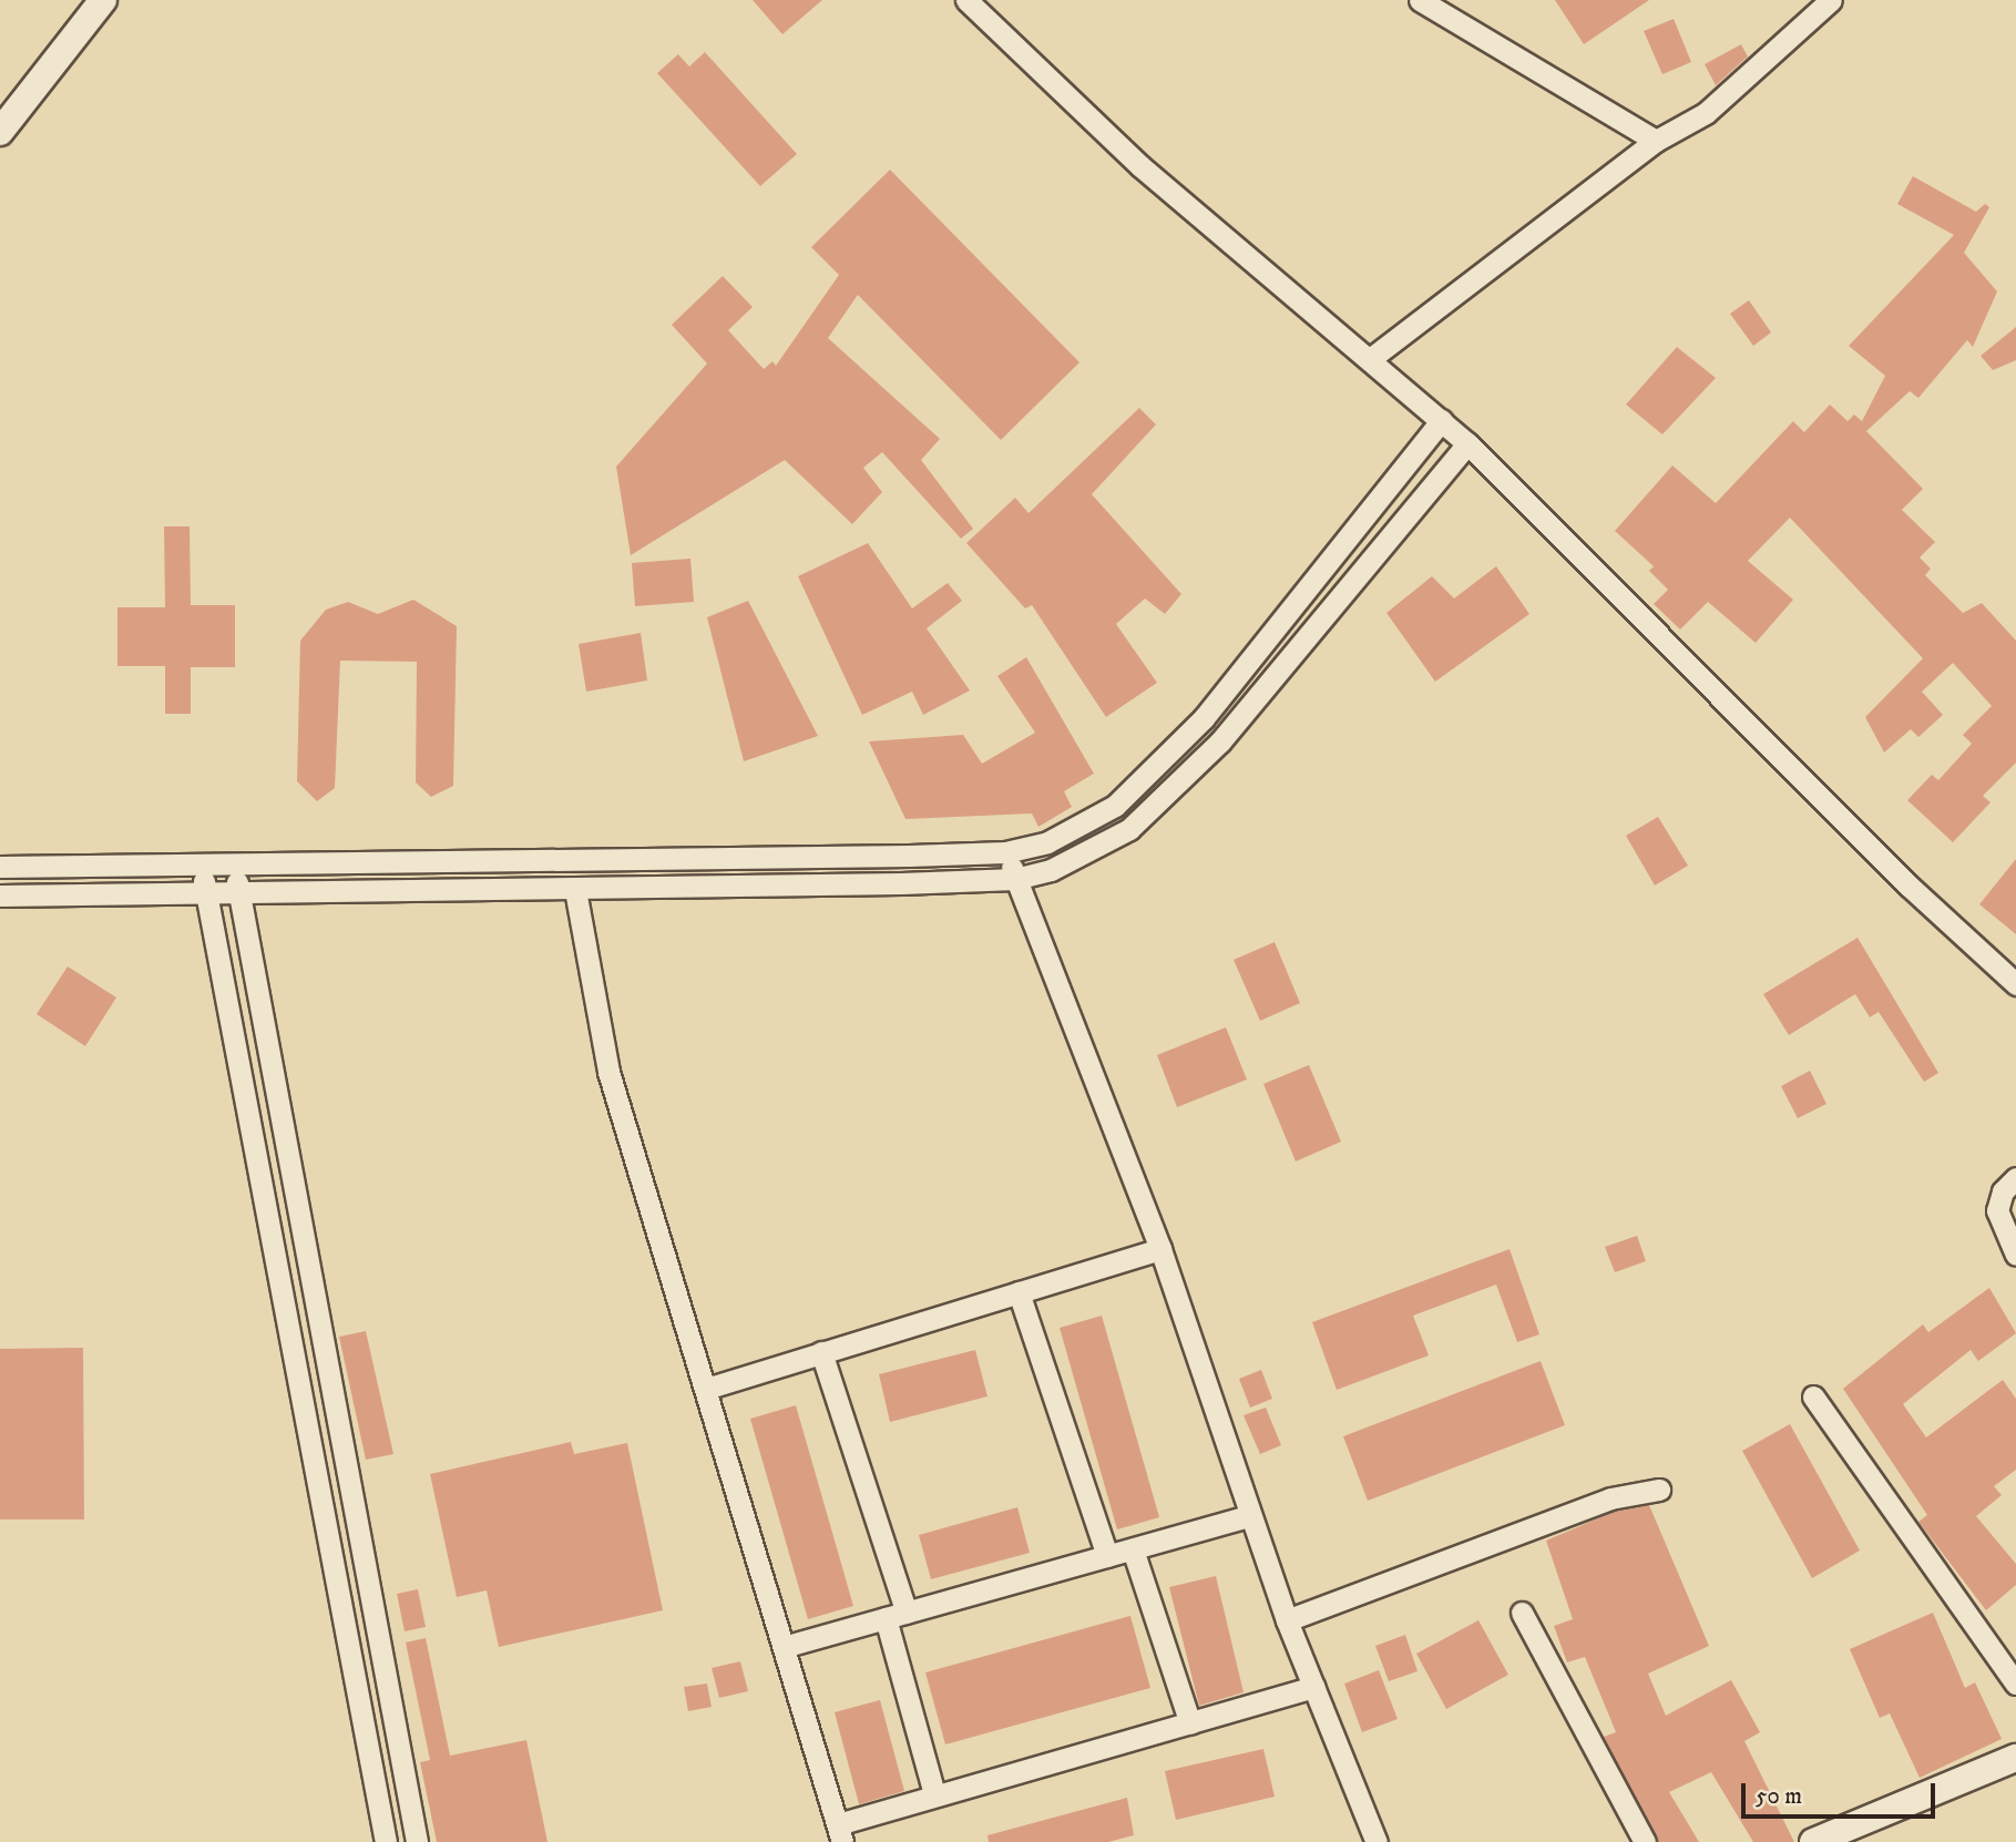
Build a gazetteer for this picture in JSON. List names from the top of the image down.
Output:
{
  "scale_bar": "50 m"
}
